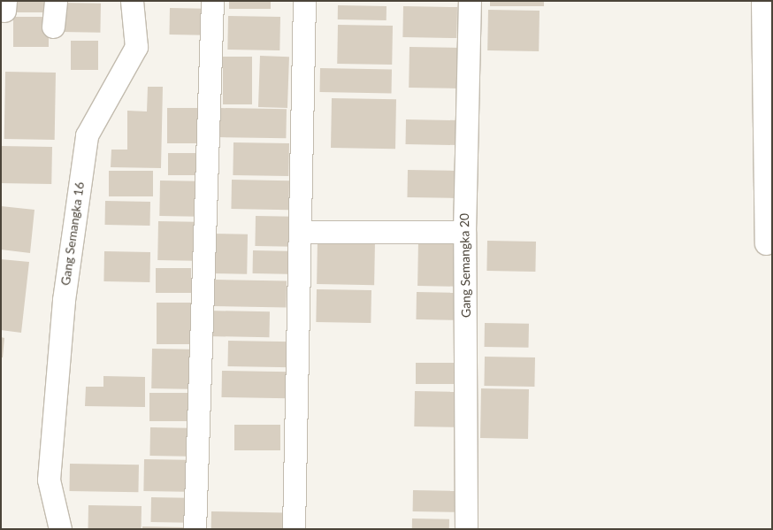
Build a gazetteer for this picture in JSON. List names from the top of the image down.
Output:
{
  "streets": {
    "street": ["Gang Semangka 16", "Gang Semangka 20"]
  }
}
